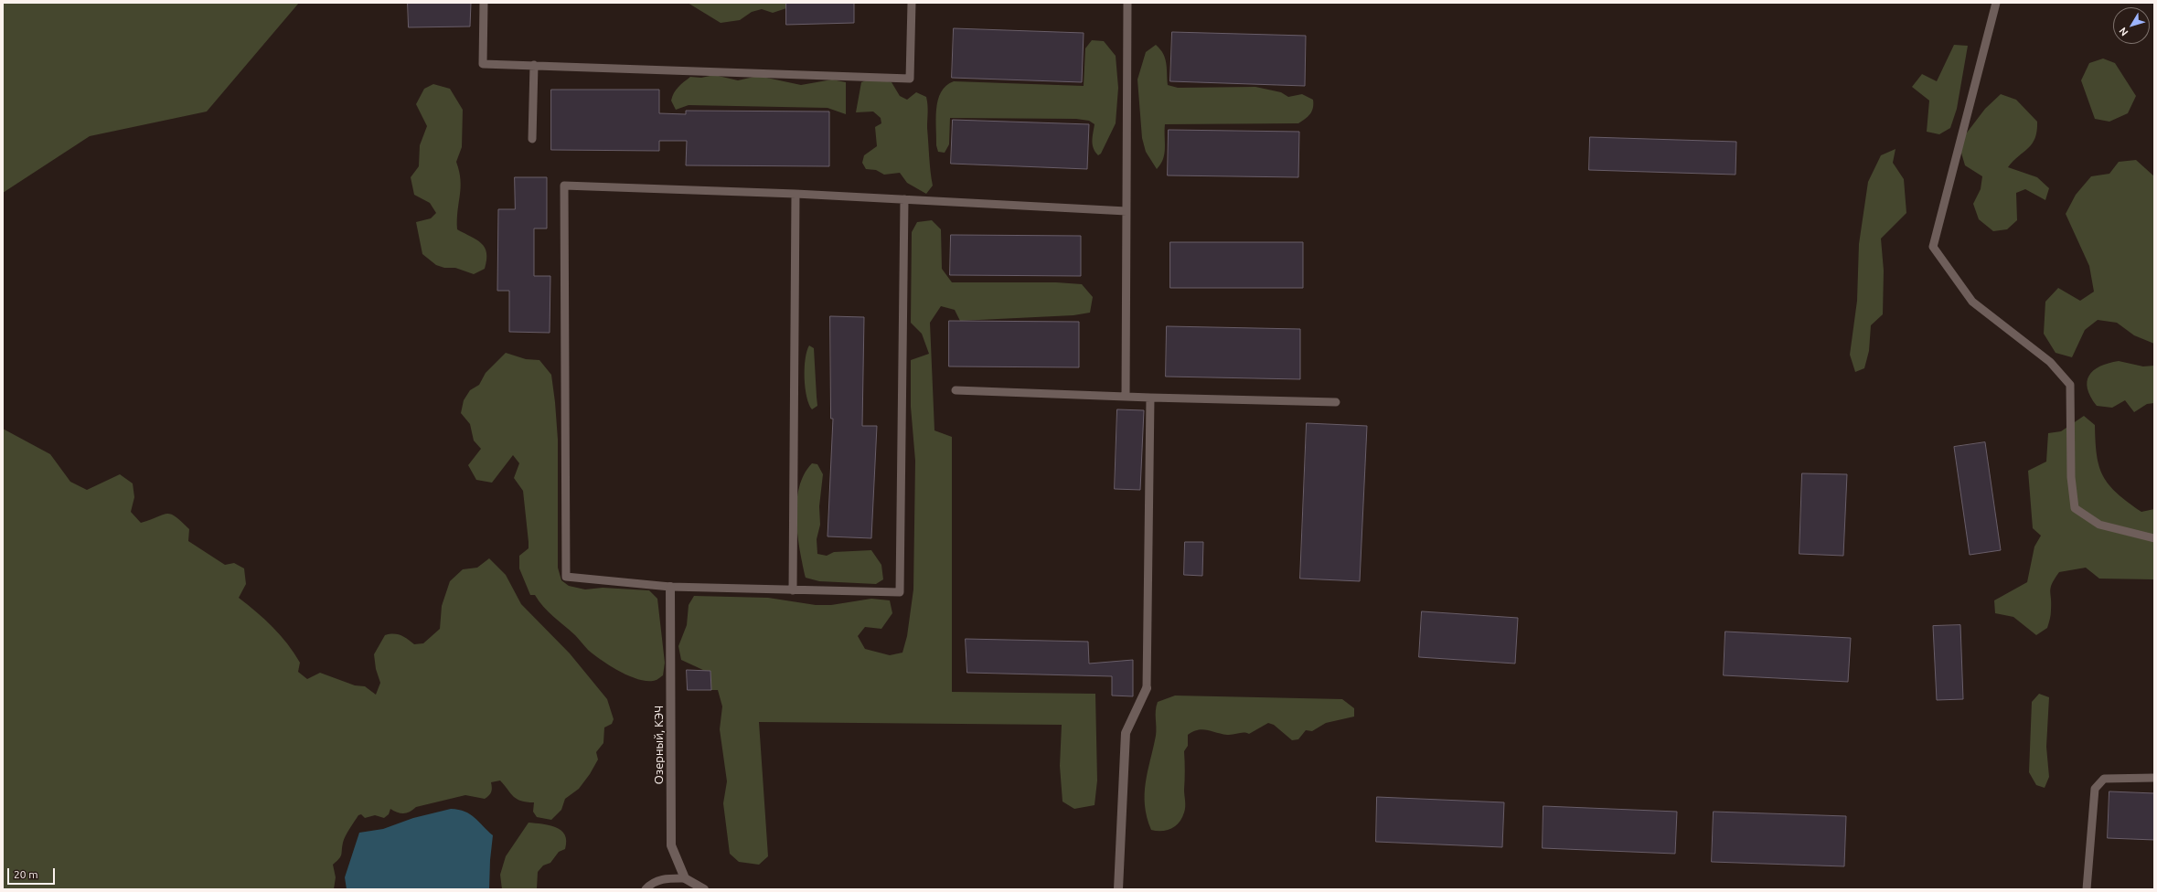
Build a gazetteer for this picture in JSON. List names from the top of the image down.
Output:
{
  "streets": {
    "street": ["Озерный, КЭЧ"]
  },
  "scale_bar": "20 m",
  "north": "bottom left"
}
